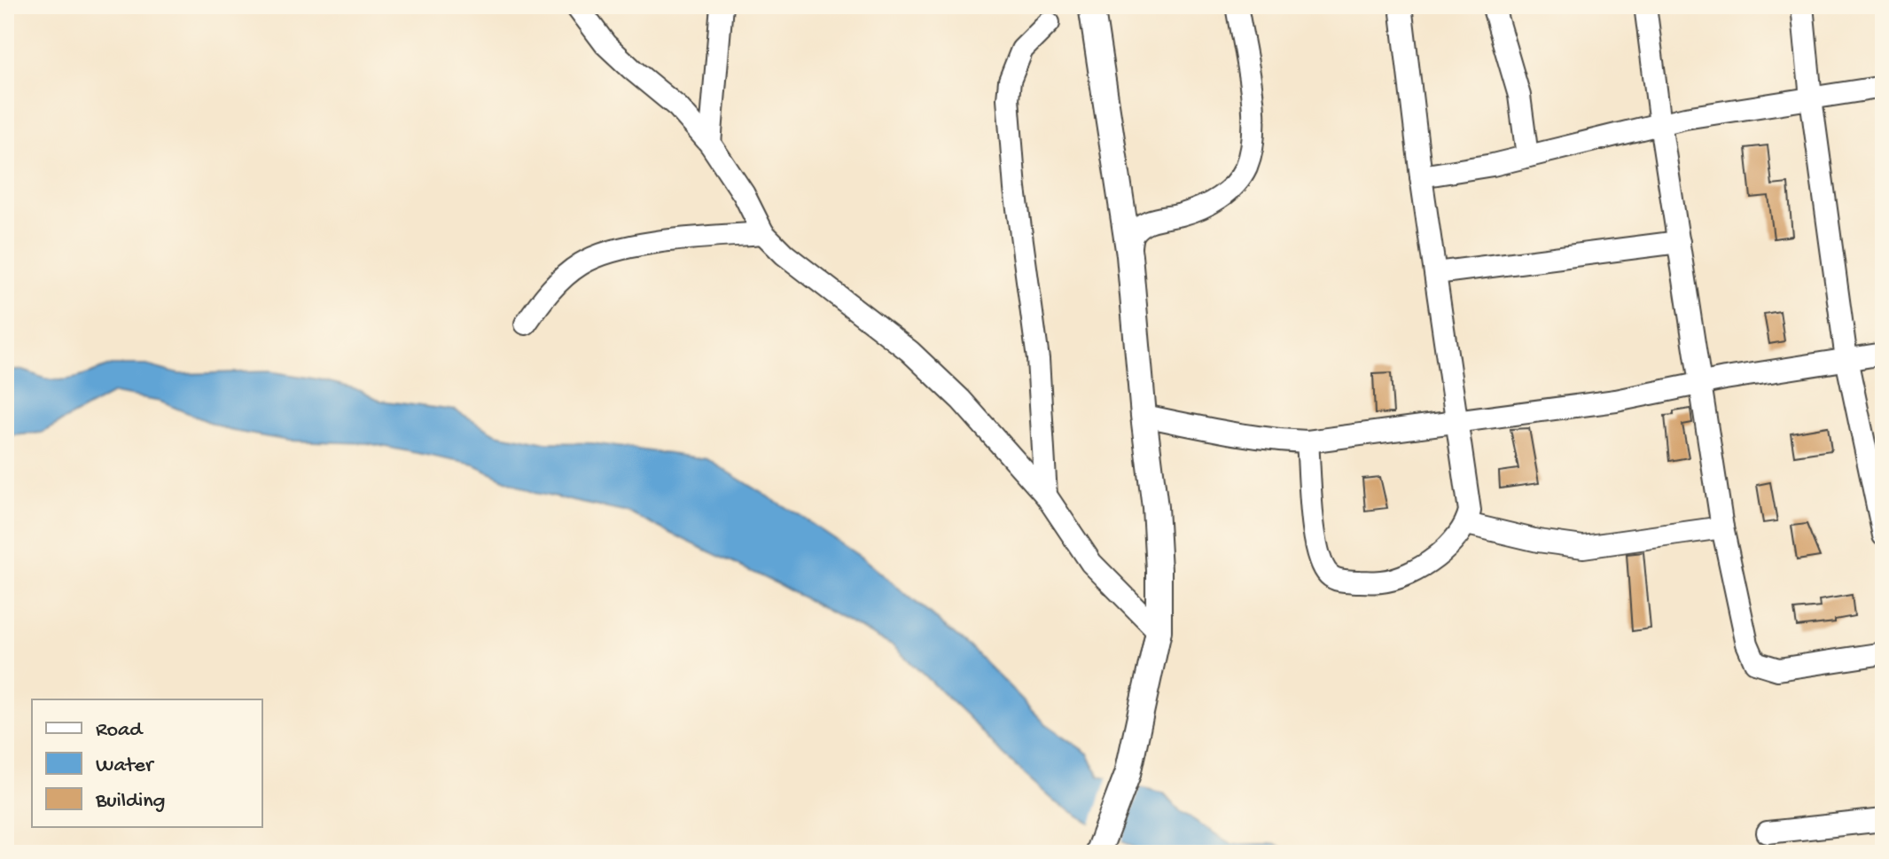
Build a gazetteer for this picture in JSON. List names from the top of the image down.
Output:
{
  "legend": ["Road", "Water", "Building"]
}
